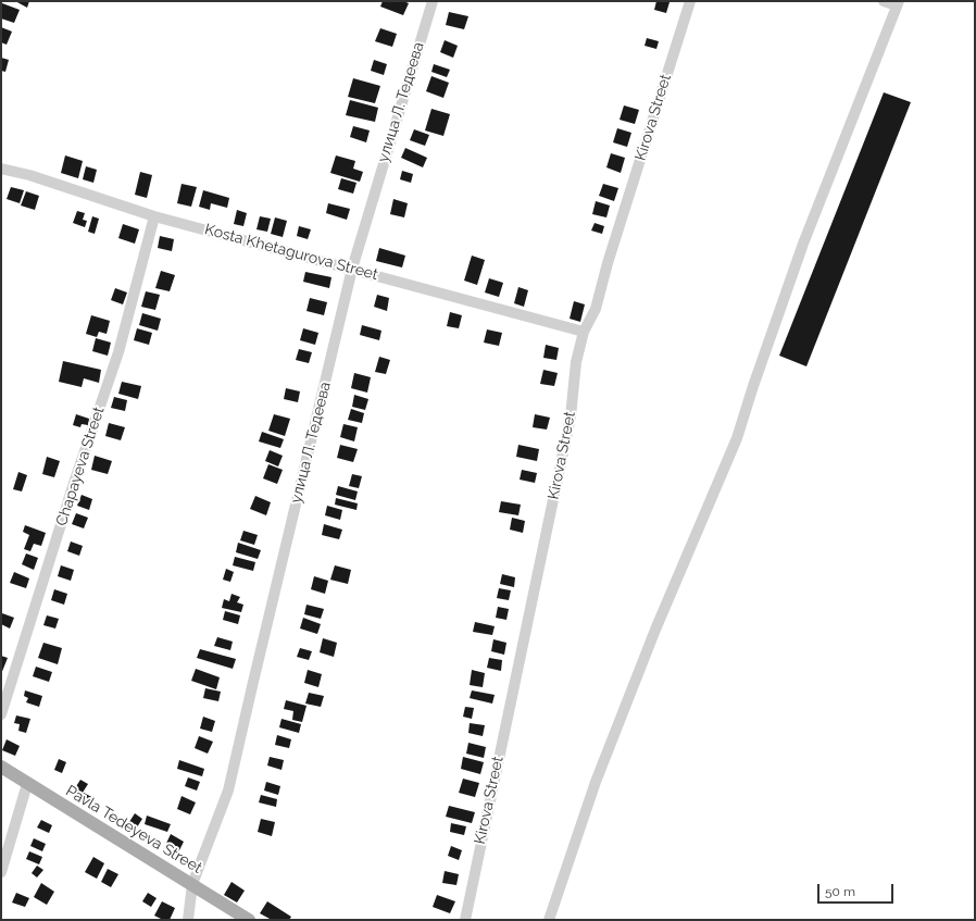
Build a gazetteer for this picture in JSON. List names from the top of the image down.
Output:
{
  "streets": {
    "main road": ["Pavla Tedeyeva Street"],
    "street": [
      "улица Л. Тедеева",
      "Kirova Street",
      "Kosta Khetagurova Street",
      "Chapayeva Street"
    ]
  },
  "crossings": [
    ["улица Л. Тедеева", "Kosta Khetagurova Street"],
    ["улица Л. Тедеева", "Pavla Tedeyeva Street"],
    ["Kirova Street", "Kosta Khetagurova Street"],
    ["Kosta Khetagurova Street", "Chapayeva Street"]
  ],
  "scale_bar": "50 m"
}
